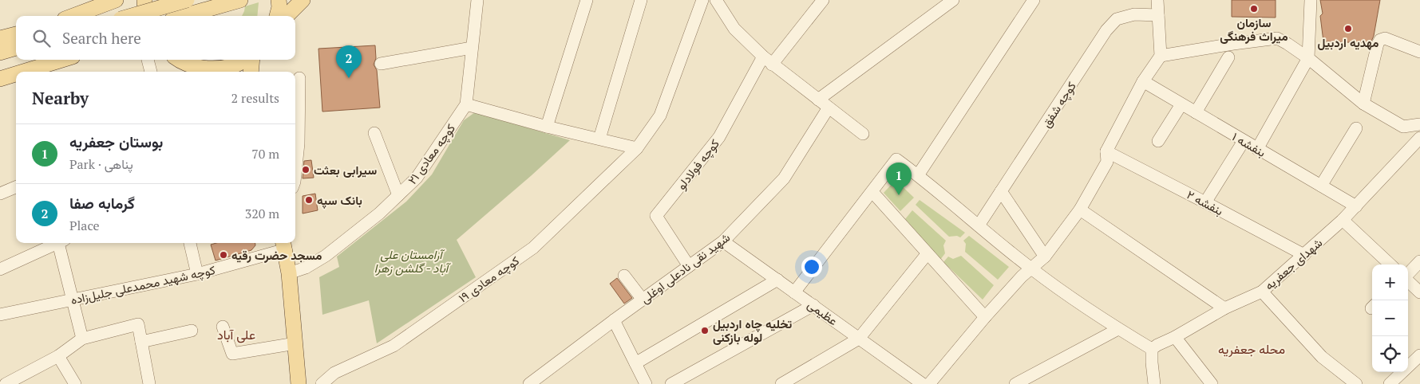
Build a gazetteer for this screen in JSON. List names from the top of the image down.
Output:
{
  "streets": {
    "street": [
      "کوچه شفق",
      "بنفشه ۱",
      "کوچه معادی ۲۱",
      "کوچه فولادلو",
      "بنفشه ۲",
      "شهدای جعفریه",
      "شهید نقی نادعلی اوغلی",
      "کوچه معادی ۱۹",
      "کوچه شهید محمدعلی جلیل‌زاده",
      "عظیمی"
    ]
  },
  "crossings": [
    ["بنفشه ۱", "شهدای جعفریه"],
    ["کوچه فولادلو", "شهید نقی نادعلی اوغلی"],
    ["بنفشه ۲", "شهدای جعفریه"],
    ["شهید نقی نادعلی اوغلی", "عظیمی"]
  ],
  "districts": ["علی آباد", "محله جعفریه"],
  "parks": ["آرامستان علی آباد - گلشن زهرا"],
  "places": [
    "سازمان میراث فرهنگی",
    "مهدیه اردبیل",
    "سیرابی بعثت",
    "بانک سپه",
    "مسجد حضرت رقیه",
    "تخلیه چاه اردبیل لوله بازکنی"
  ],
  "page": {
    "search": "Search here",
    "pins": ["2", "1"],
    "heading": ["Nearby", "2 results"],
    "list": [
      {
        "mark": "1",
        "name": "بوستان جعفریه",
        "note": "Park · پناهی",
        "value": "70 m"
      },
      {
        "mark": "2",
        "name": "گرمابه صفا",
        "note": "Place",
        "value": "320 m"
      }
    ],
    "map_buttons": ["+", "−"]
  }
}
